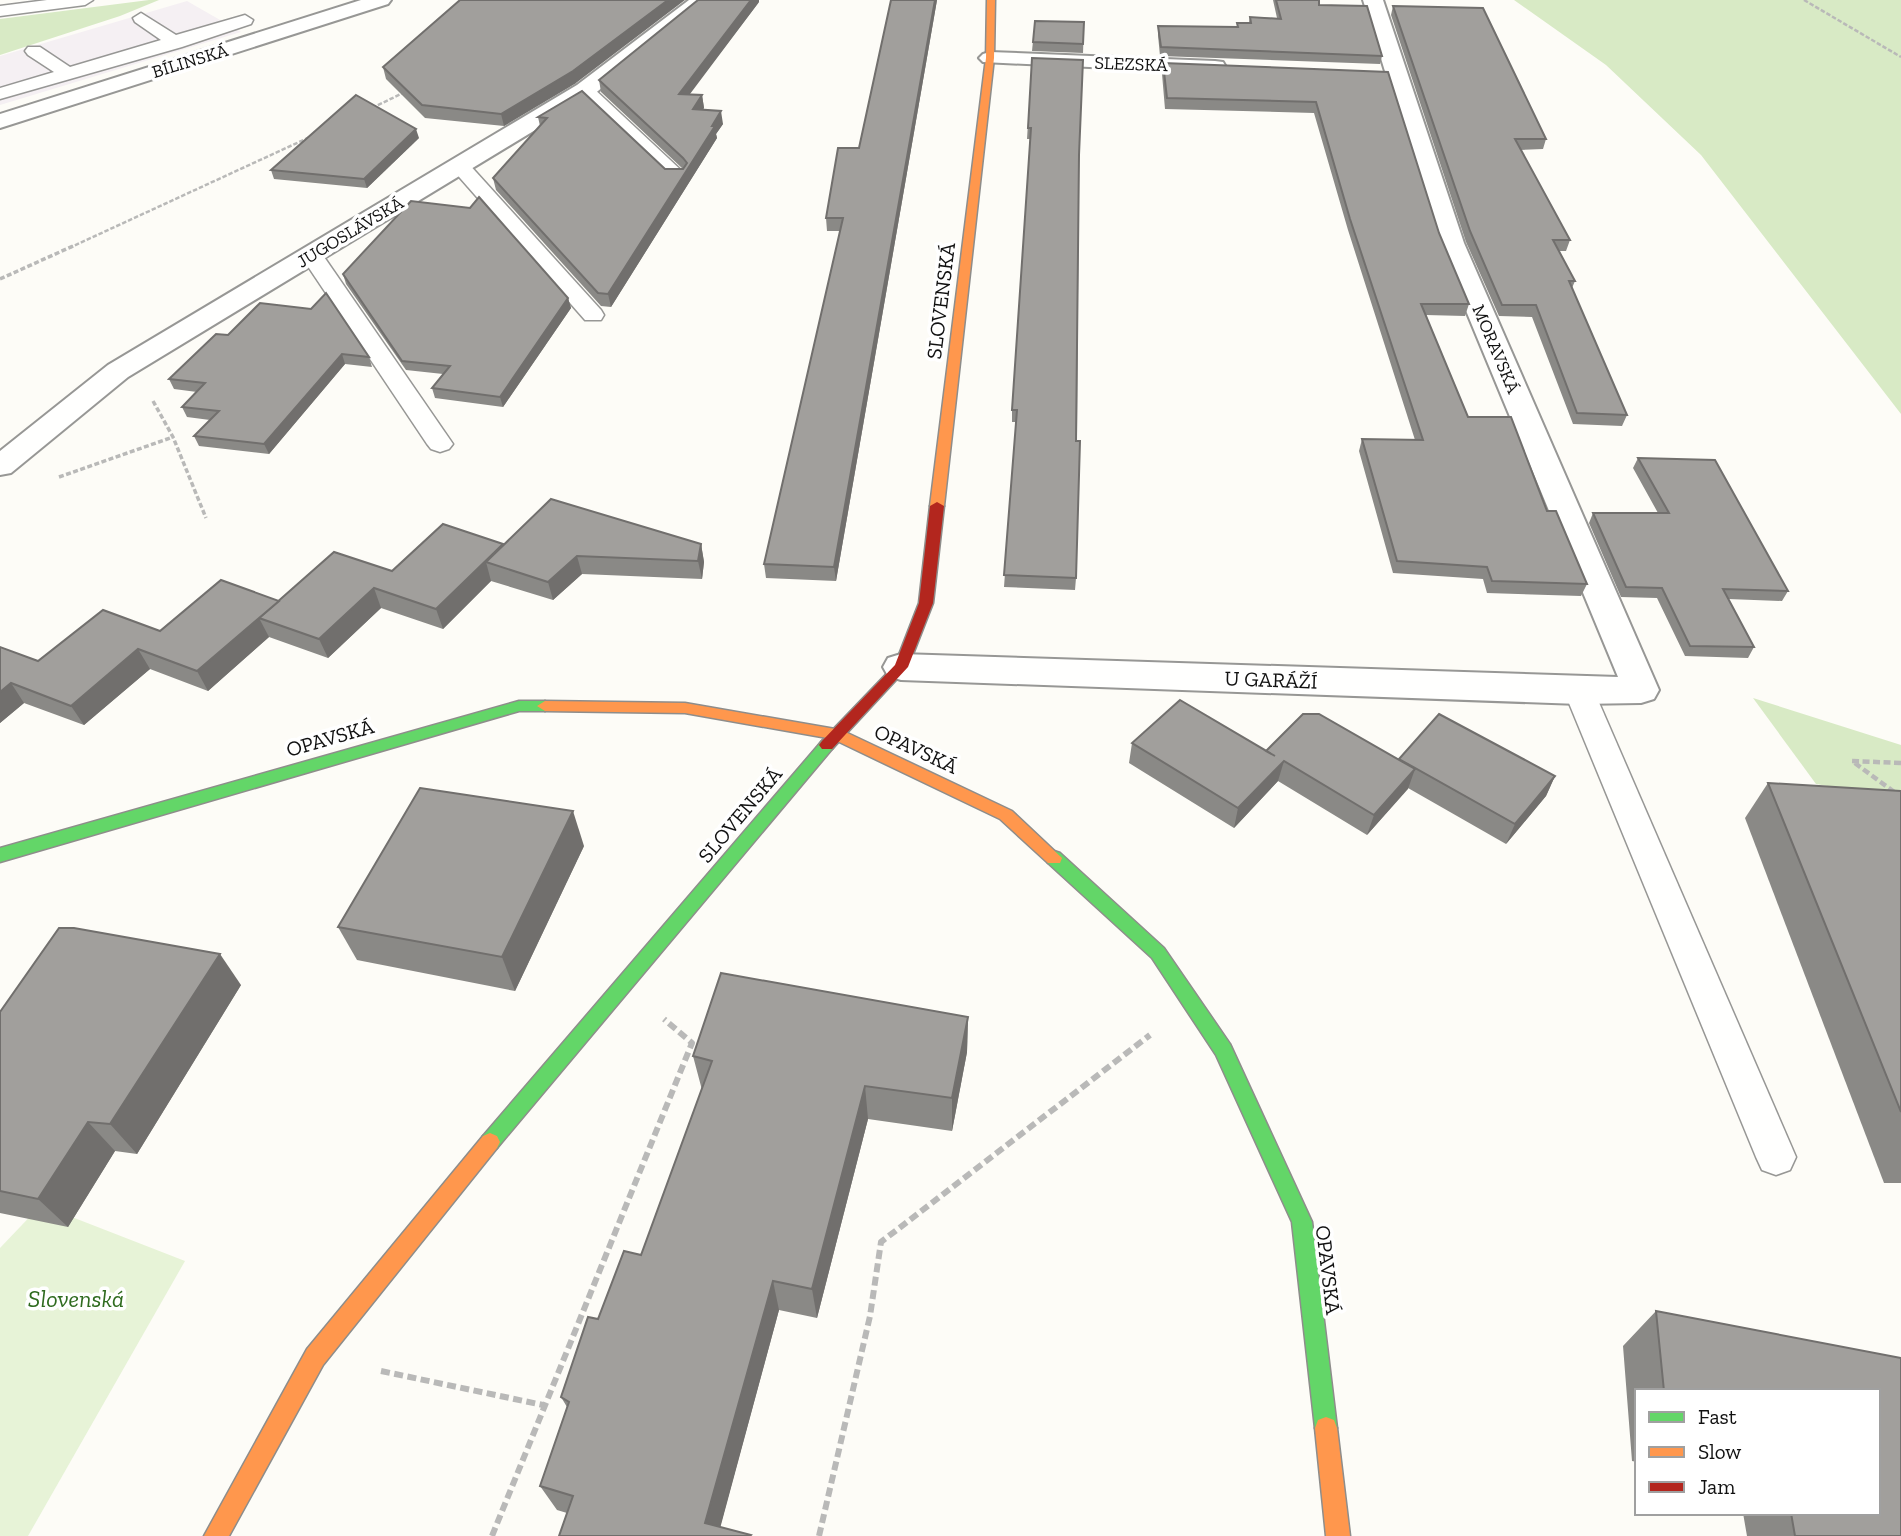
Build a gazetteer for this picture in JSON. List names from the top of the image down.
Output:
{
  "streets": {
    "street": [
      "BÍLINSKÁ",
      "SLEZSKÁ",
      "JUGOSLÁVSKÁ",
      "SLOVENSKÁ",
      "MORAVSKÁ",
      "U GARÁŽÍ",
      "OPAVSKÁ"
    ]
  },
  "crossings": [
    ["SLEZSKÁ", "SLOVENSKÁ"],
    ["SLOVENSKÁ", "U GARÁŽÍ"],
    ["SLOVENSKÁ", "OPAVSKÁ"],
    ["MORAVSKÁ", "U GARÁŽÍ"]
  ],
  "parks": ["Slovenská"],
  "legend": ["Fast", "Slow", "Jam"]
}
